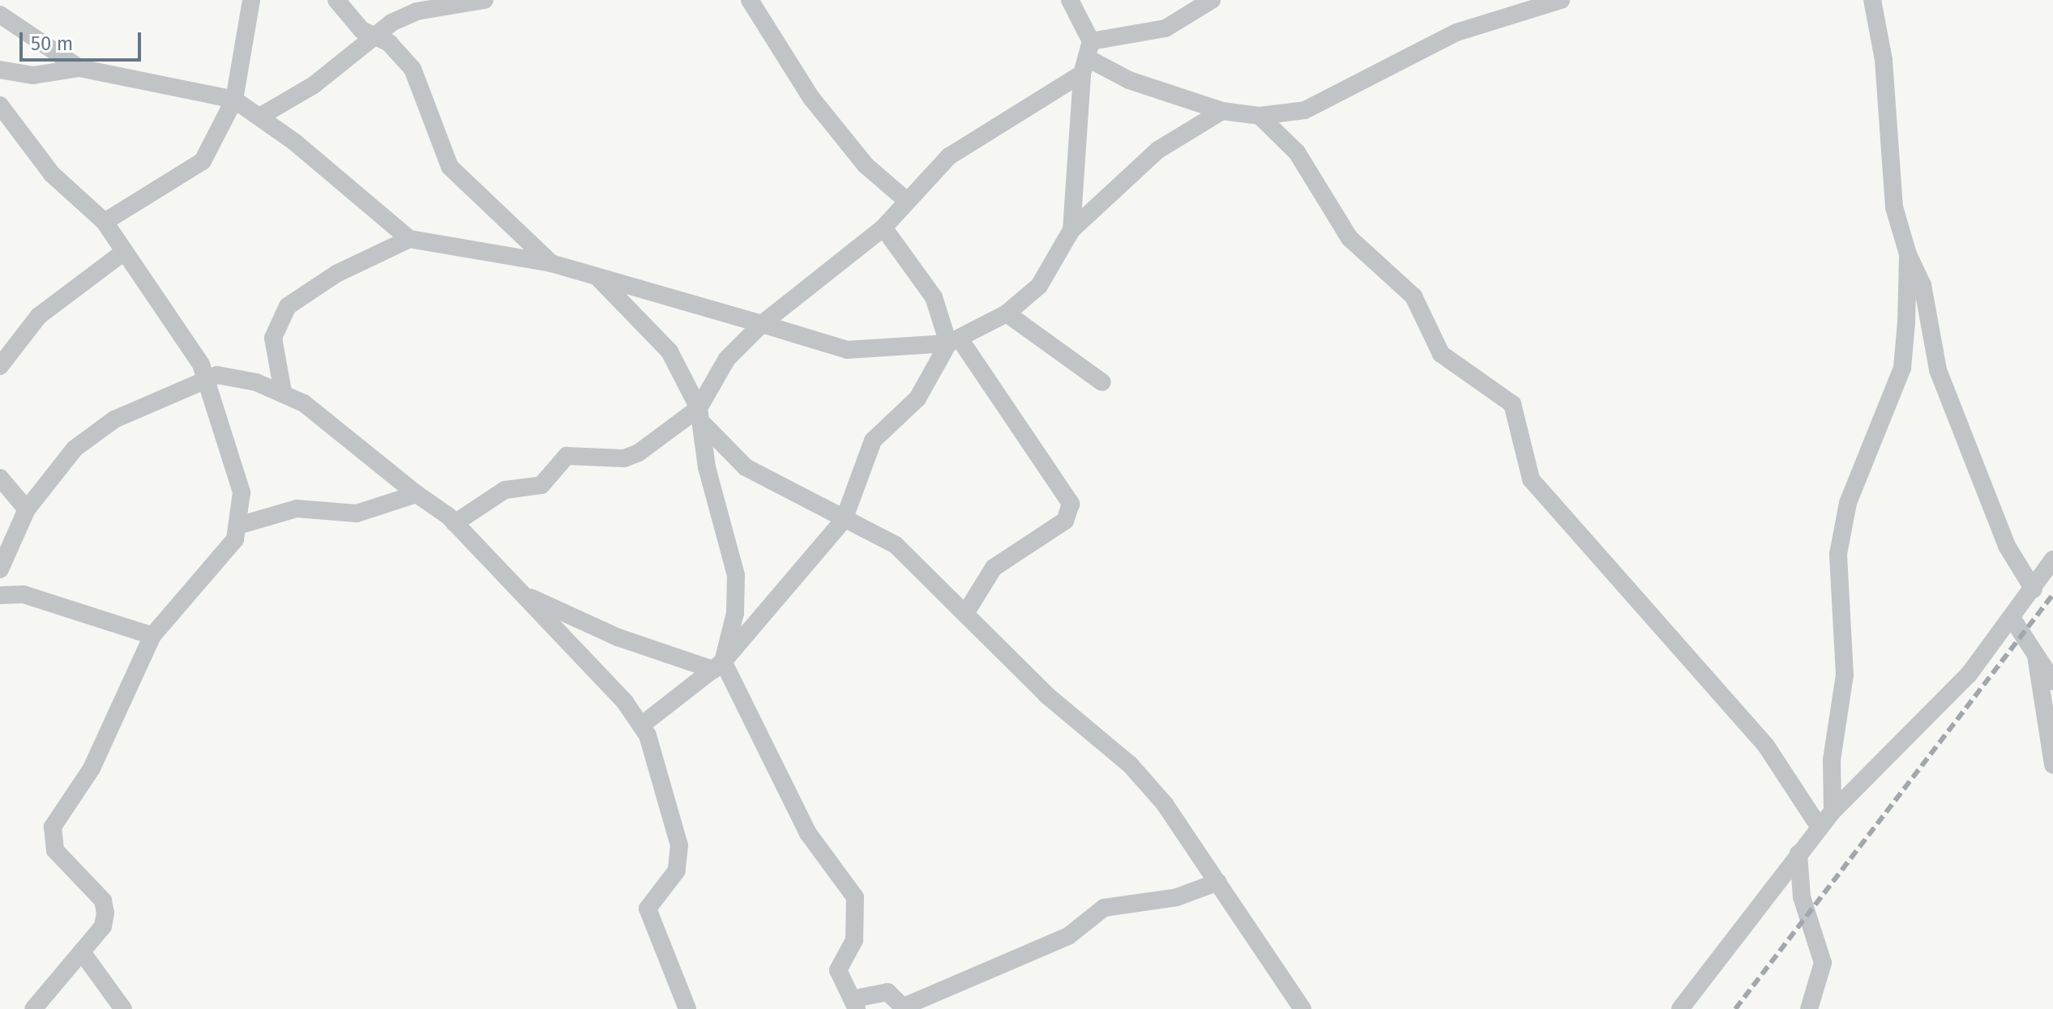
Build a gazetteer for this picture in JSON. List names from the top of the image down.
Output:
{
  "scale_bar": "50 m"
}
